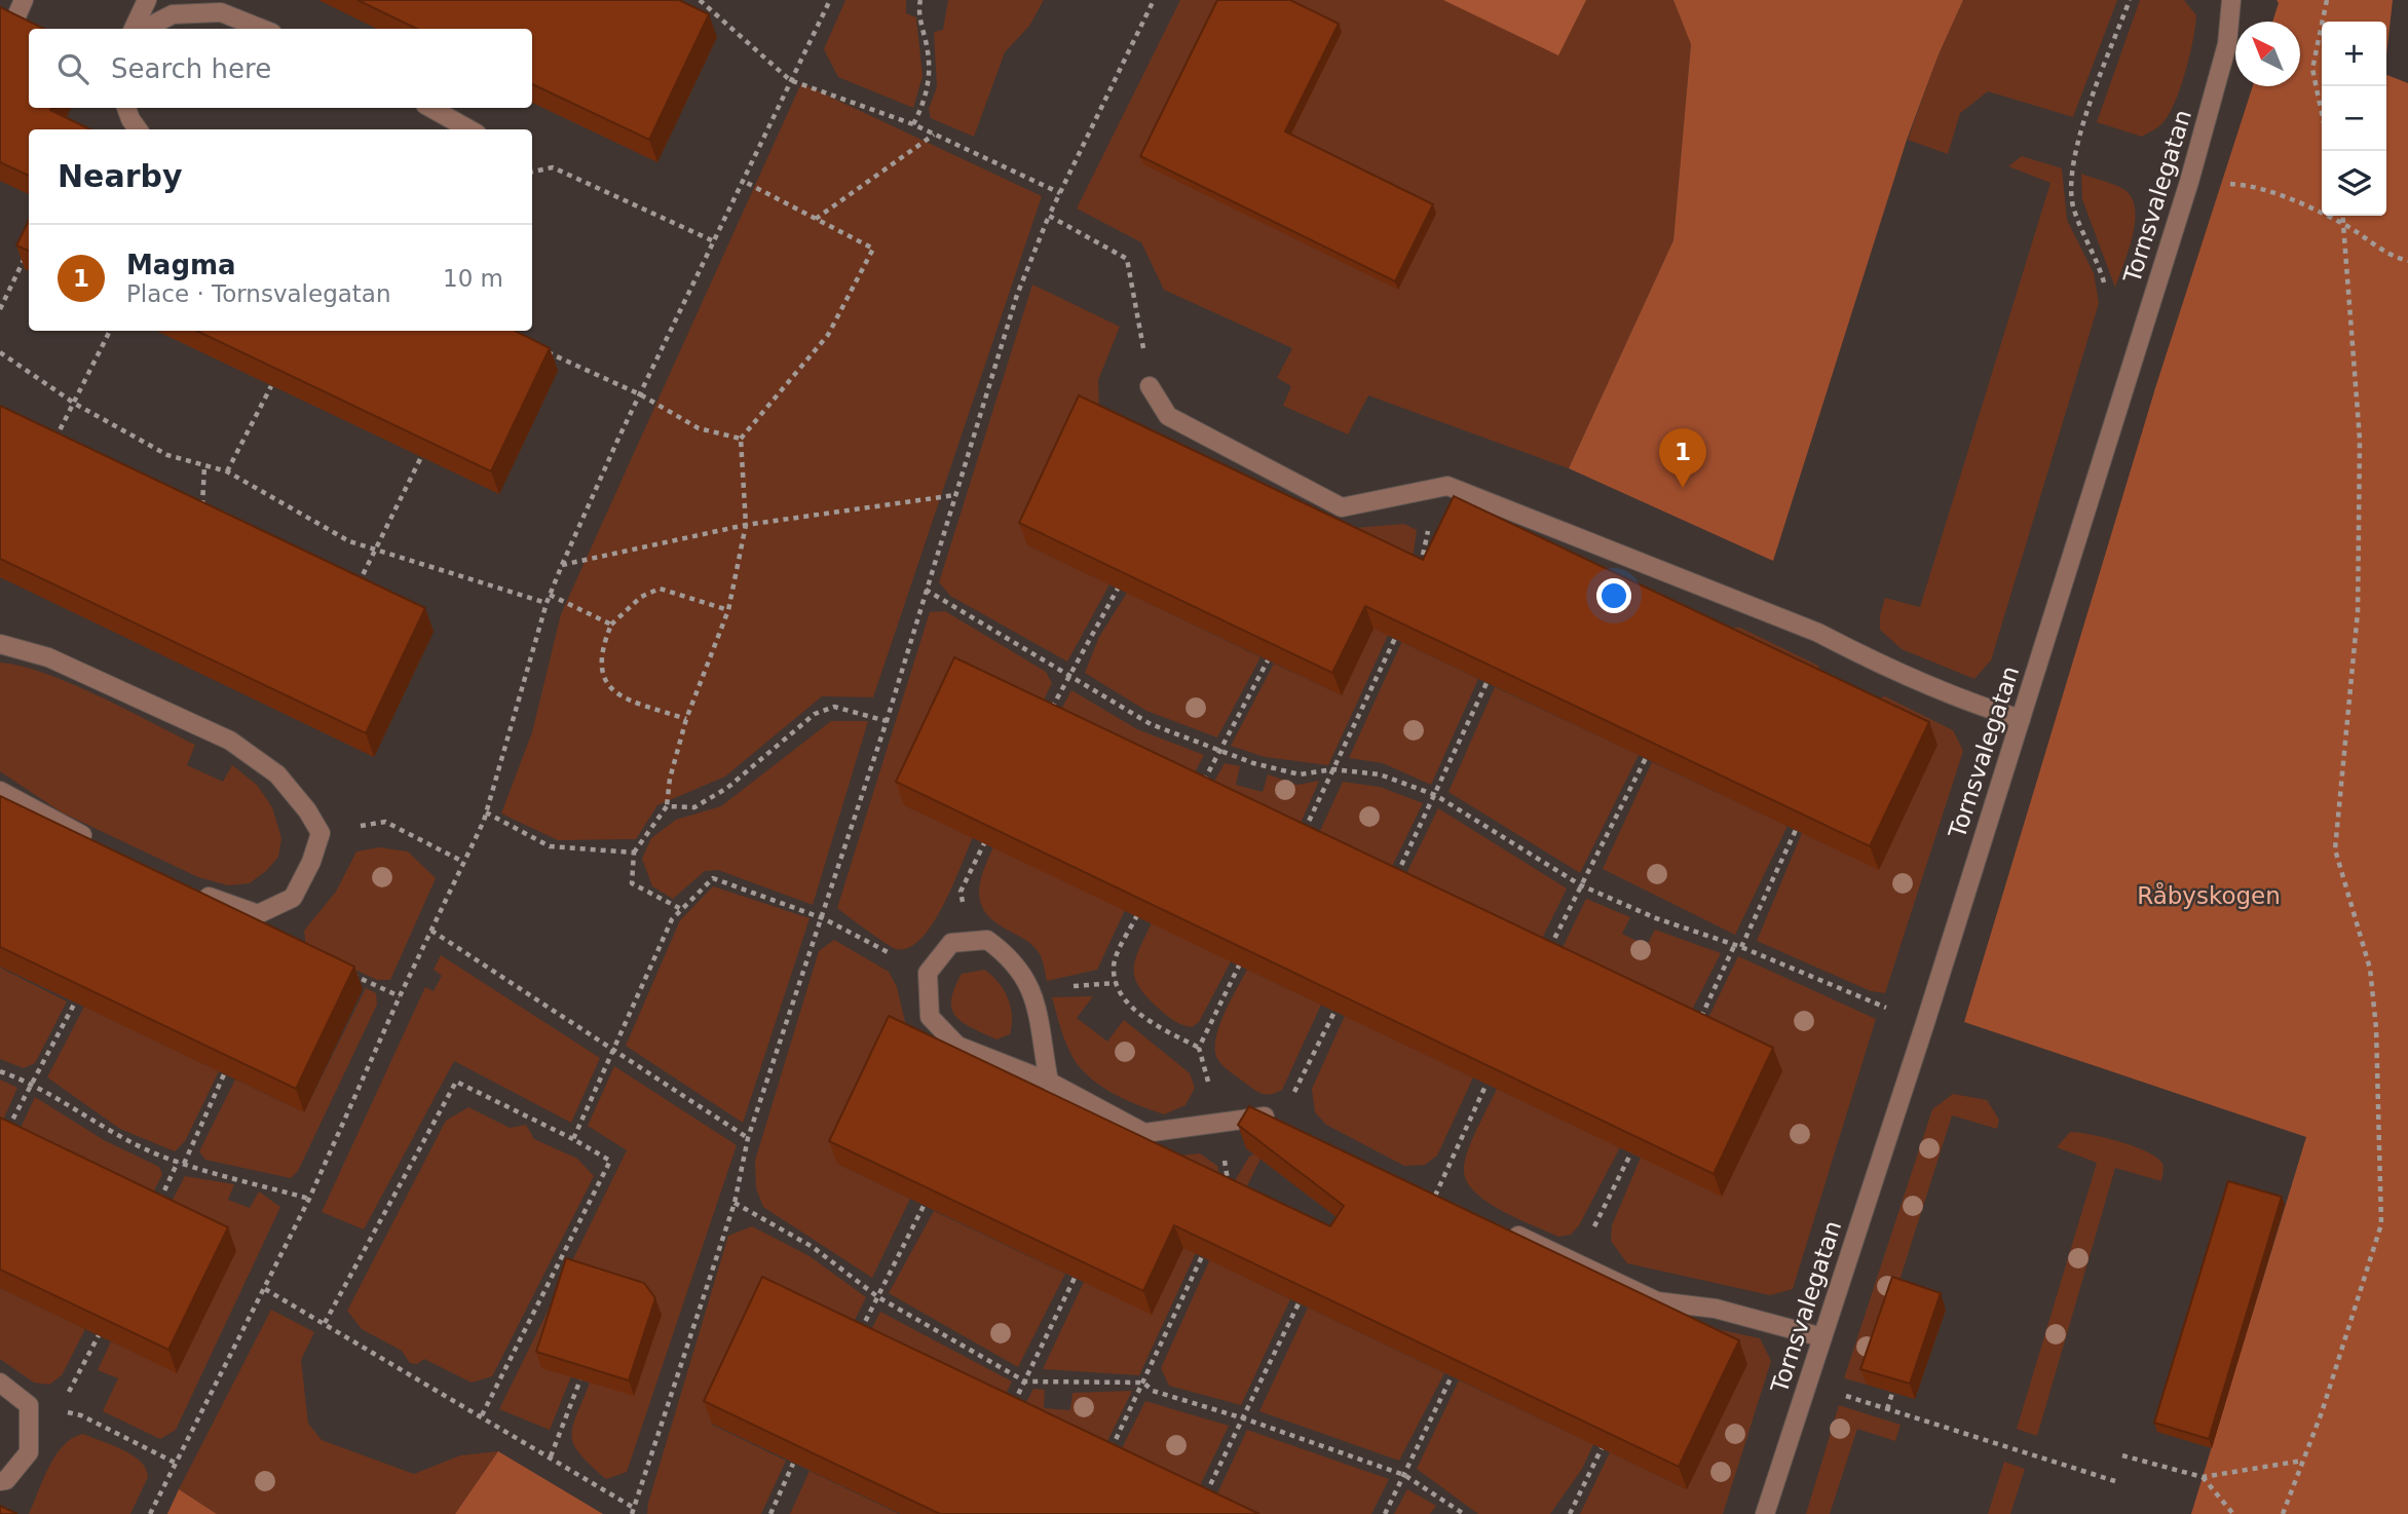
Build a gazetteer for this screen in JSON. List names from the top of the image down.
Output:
{
  "streets": {
    "street": ["Tornsvalegatan"]
  },
  "parks": ["Råbyskogen"],
  "north": "top left",
  "page": {
    "map_buttons": ["+", "−"],
    "search": "Search here",
    "heading": "Nearby",
    "list": [
      {
        "mark": "1",
        "name": "Magma",
        "note": "Place · Tornsvalegatan",
        "value": "10 m"
      }
    ],
    "pins": "1"
  }
}
